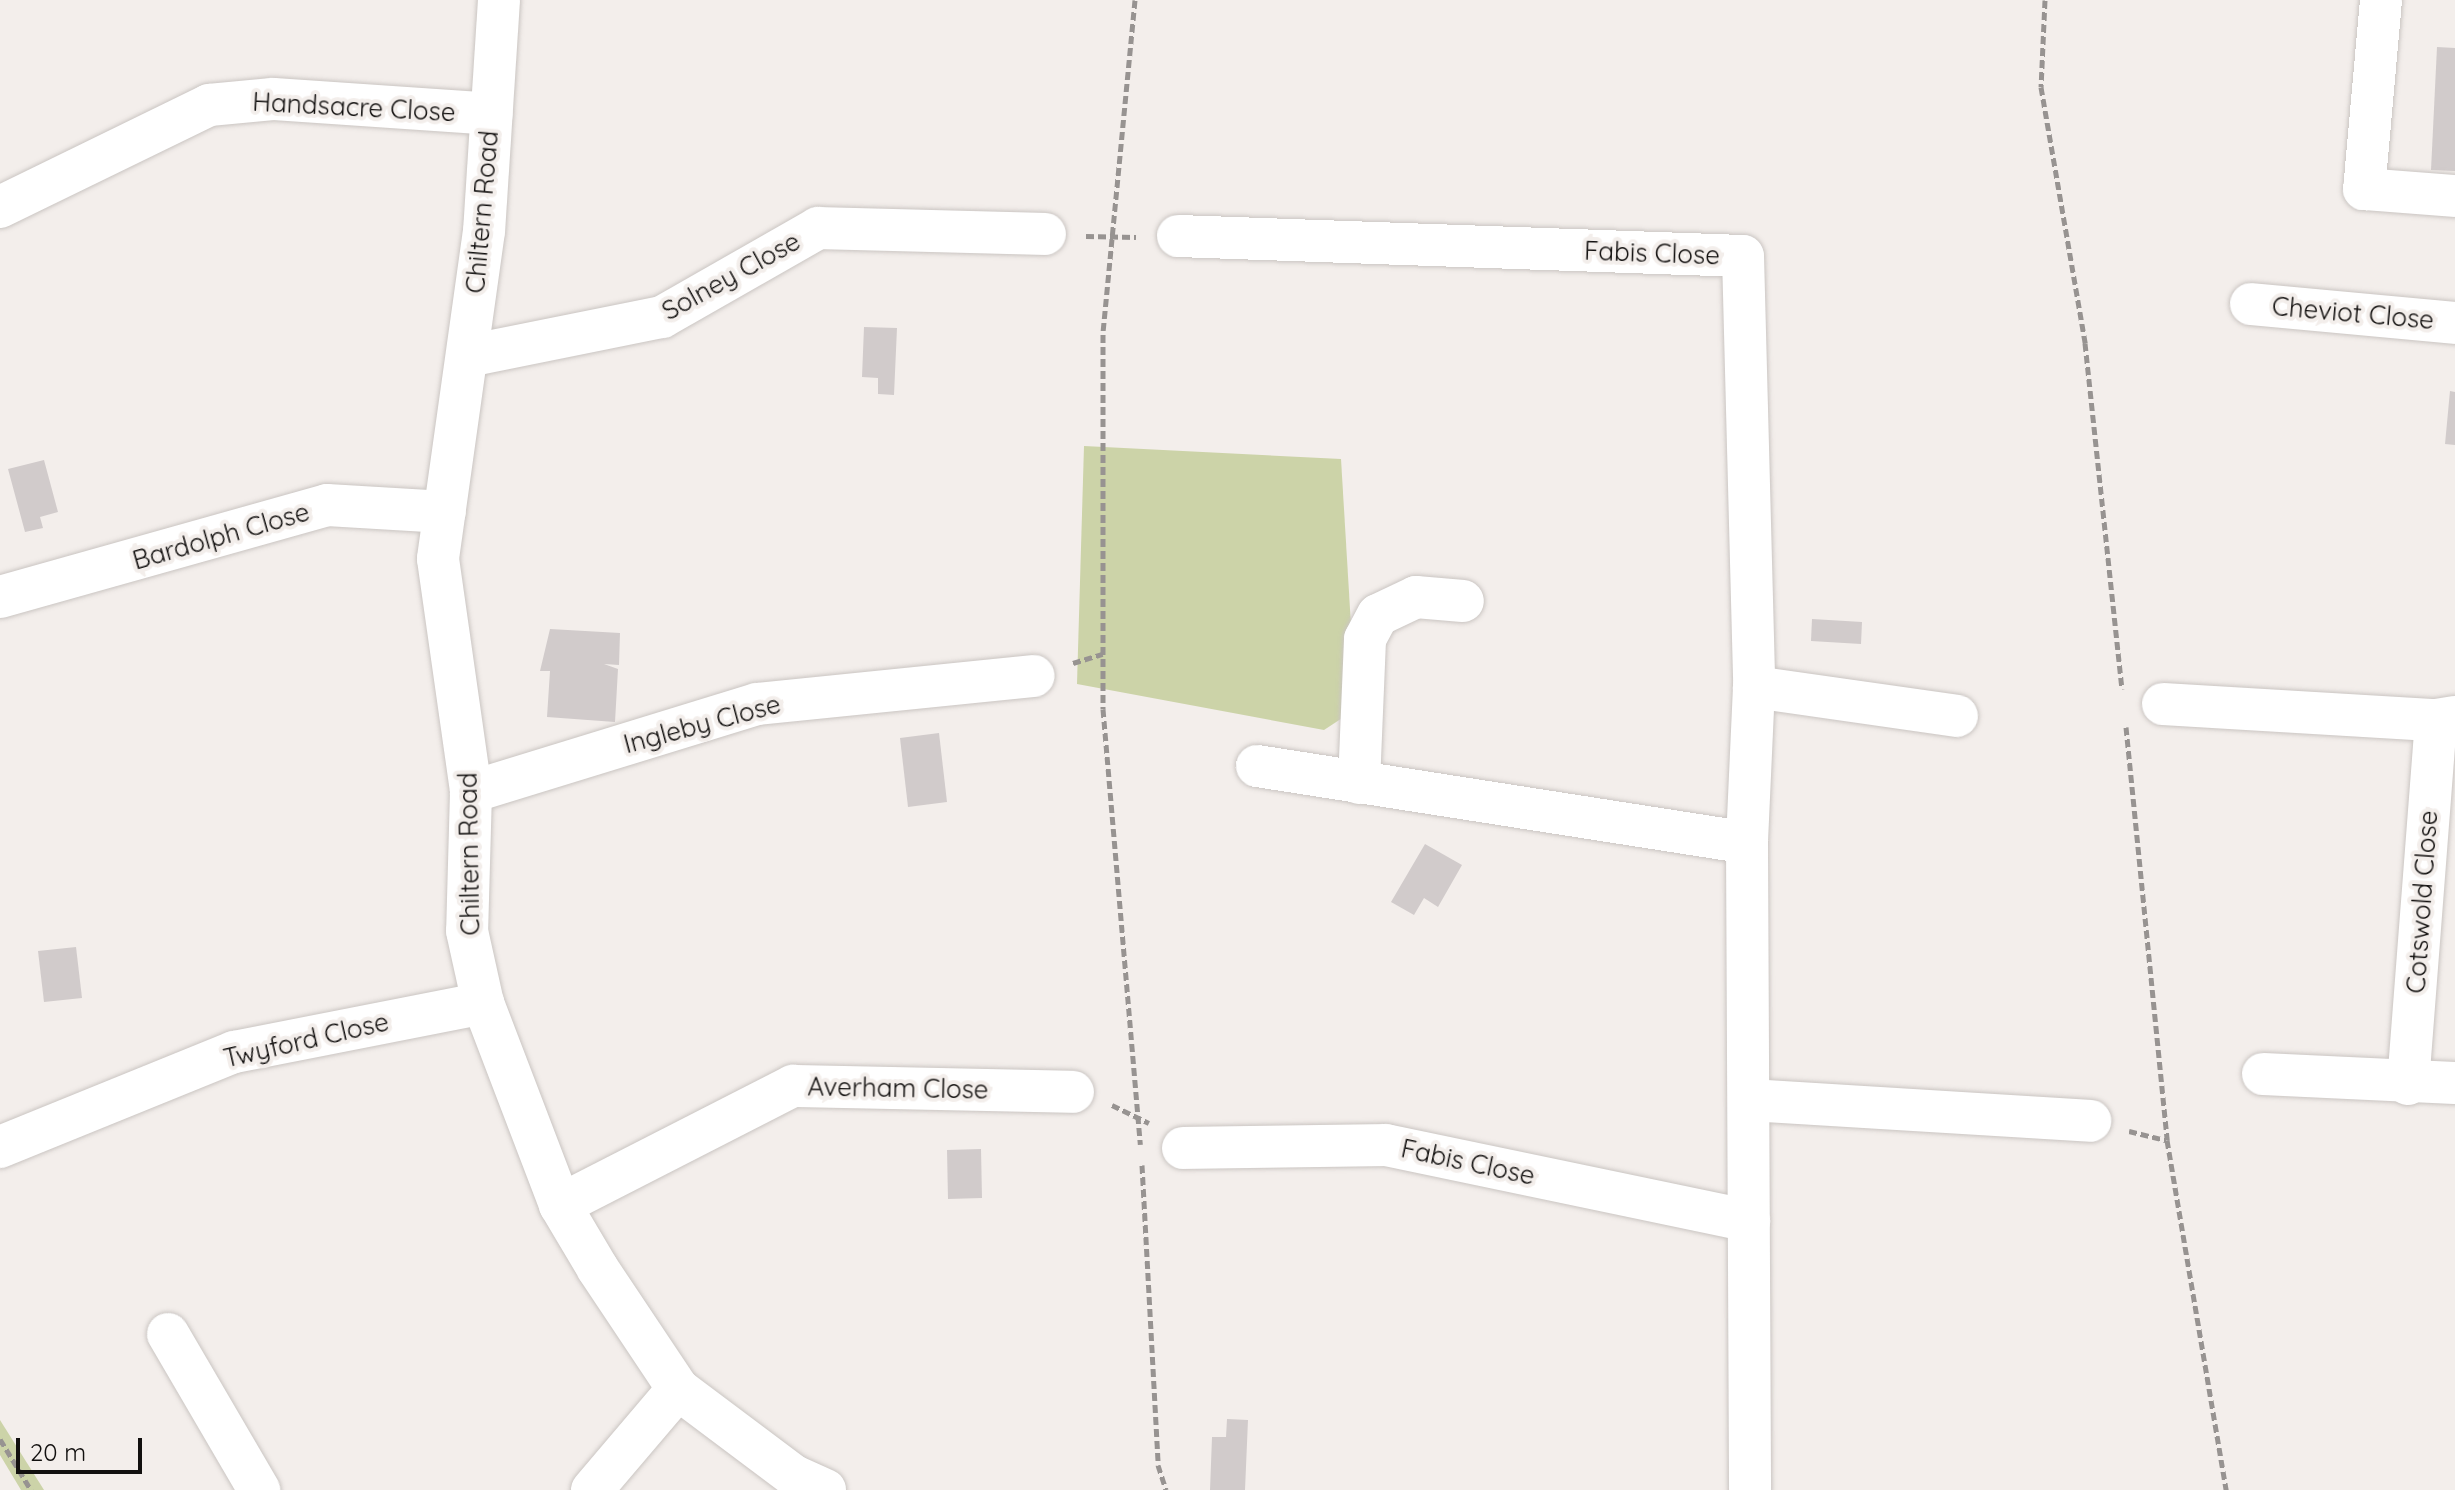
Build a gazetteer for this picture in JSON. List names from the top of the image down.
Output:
{
  "streets": {
    "street": [
      "Handsacre Close",
      "Chiltern Road",
      "Fabis Close",
      "Solney Close",
      "Cheviot Close",
      "Bardolph Close",
      "Ingleby Close",
      "Cotswold Close",
      "Twyford Close",
      "Averham Close"
    ]
  },
  "crossings": [
    ["Handsacre Close", "Chiltern Road"],
    ["Chiltern Road", "Solney Close"],
    ["Chiltern Road", "Bardolph Close"],
    ["Chiltern Road", "Ingleby Close"],
    ["Chiltern Road", "Twyford Close"],
    ["Chiltern Road", "Averham Close"]
  ],
  "scale_bar": "20 m"
}
